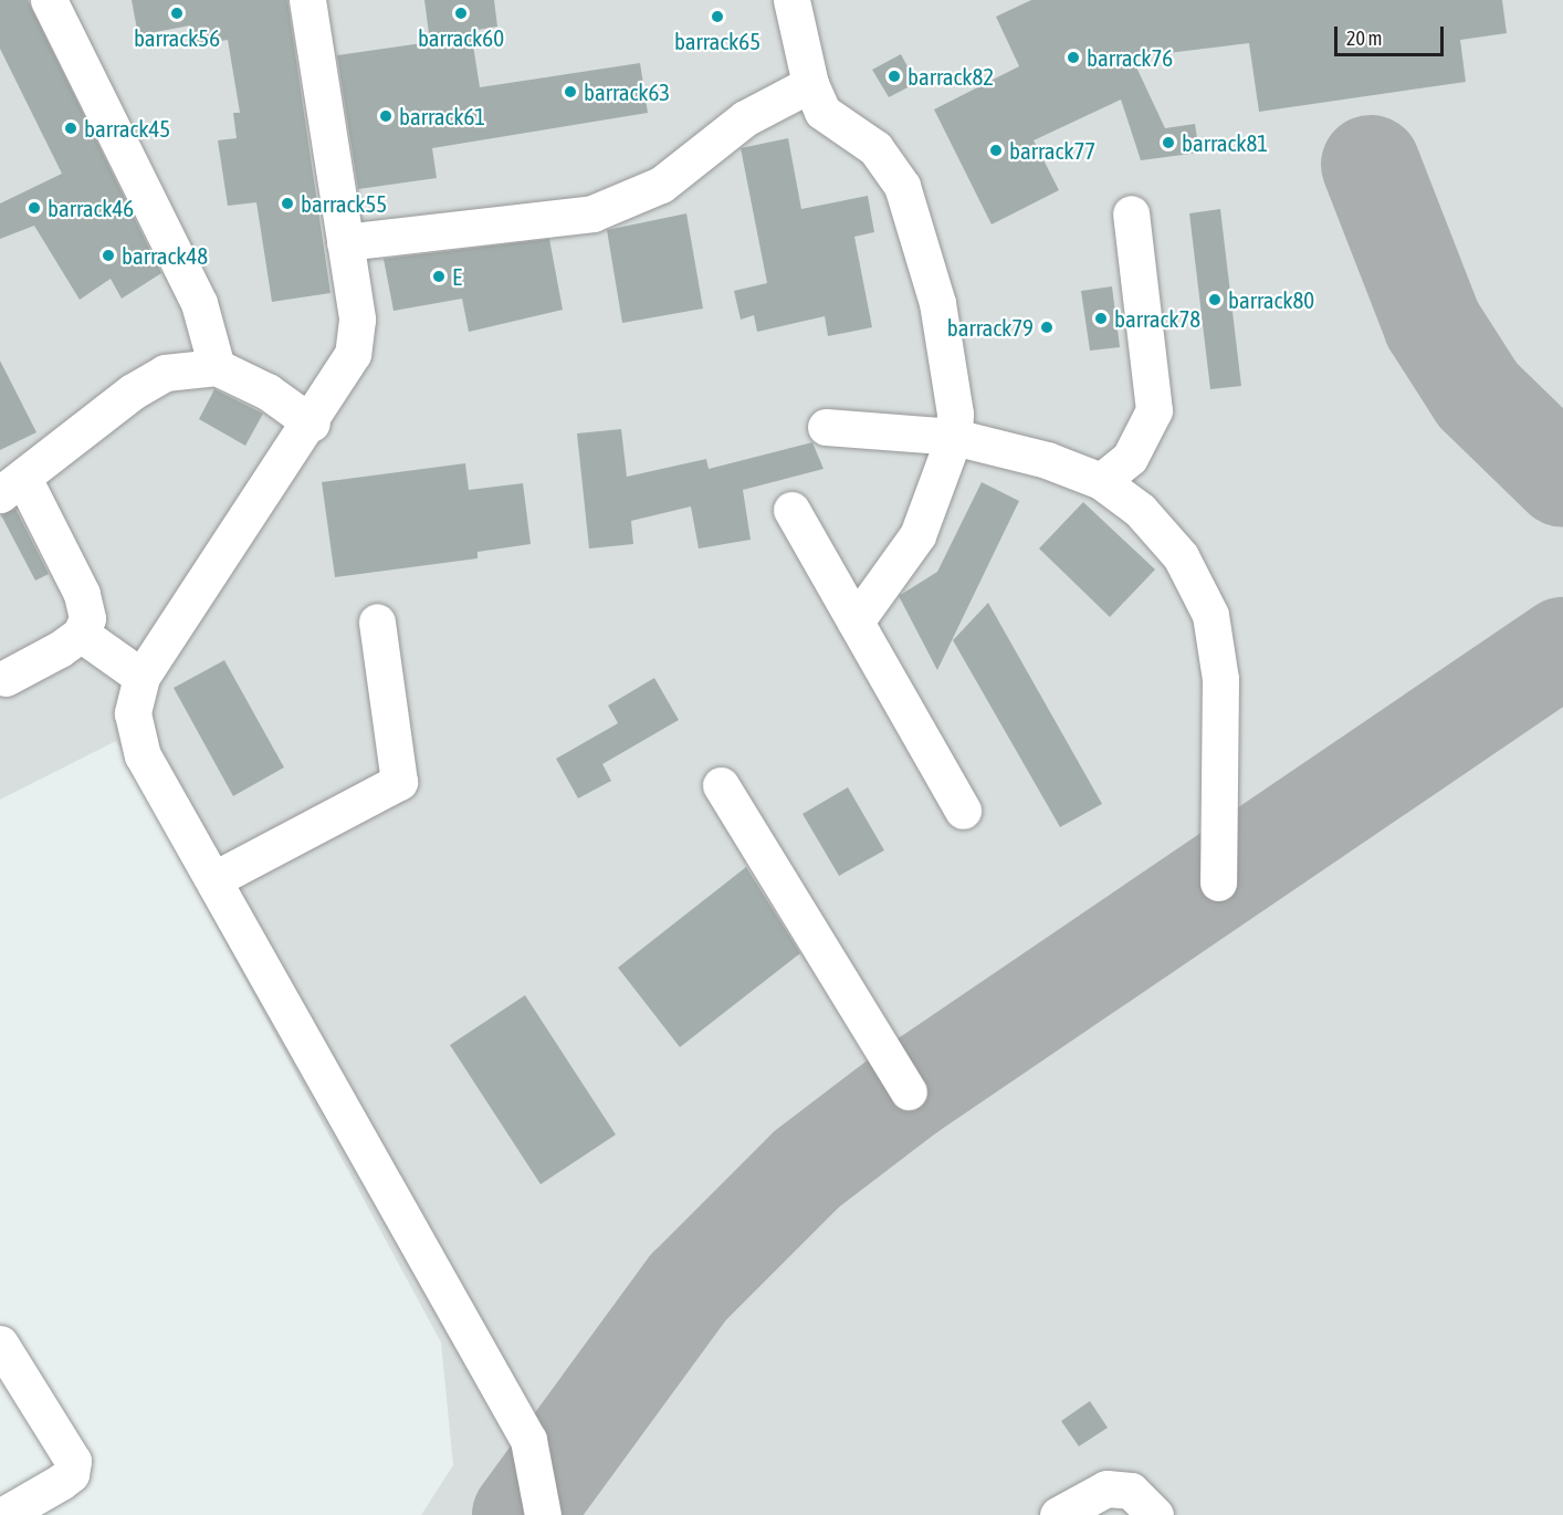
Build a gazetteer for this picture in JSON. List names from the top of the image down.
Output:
{
  "places": [
    "barrack56",
    "barrack60",
    "barrack65",
    "barrack76",
    "barrack82",
    "barrack63",
    "barrack61",
    "barrack45",
    "barrack81",
    "barrack77",
    "barrack55",
    "barrack46",
    "barrack48",
    "E",
    "barrack80",
    "barrack78",
    "barrack79"
  ],
  "scale_bar": "20 m"
}
